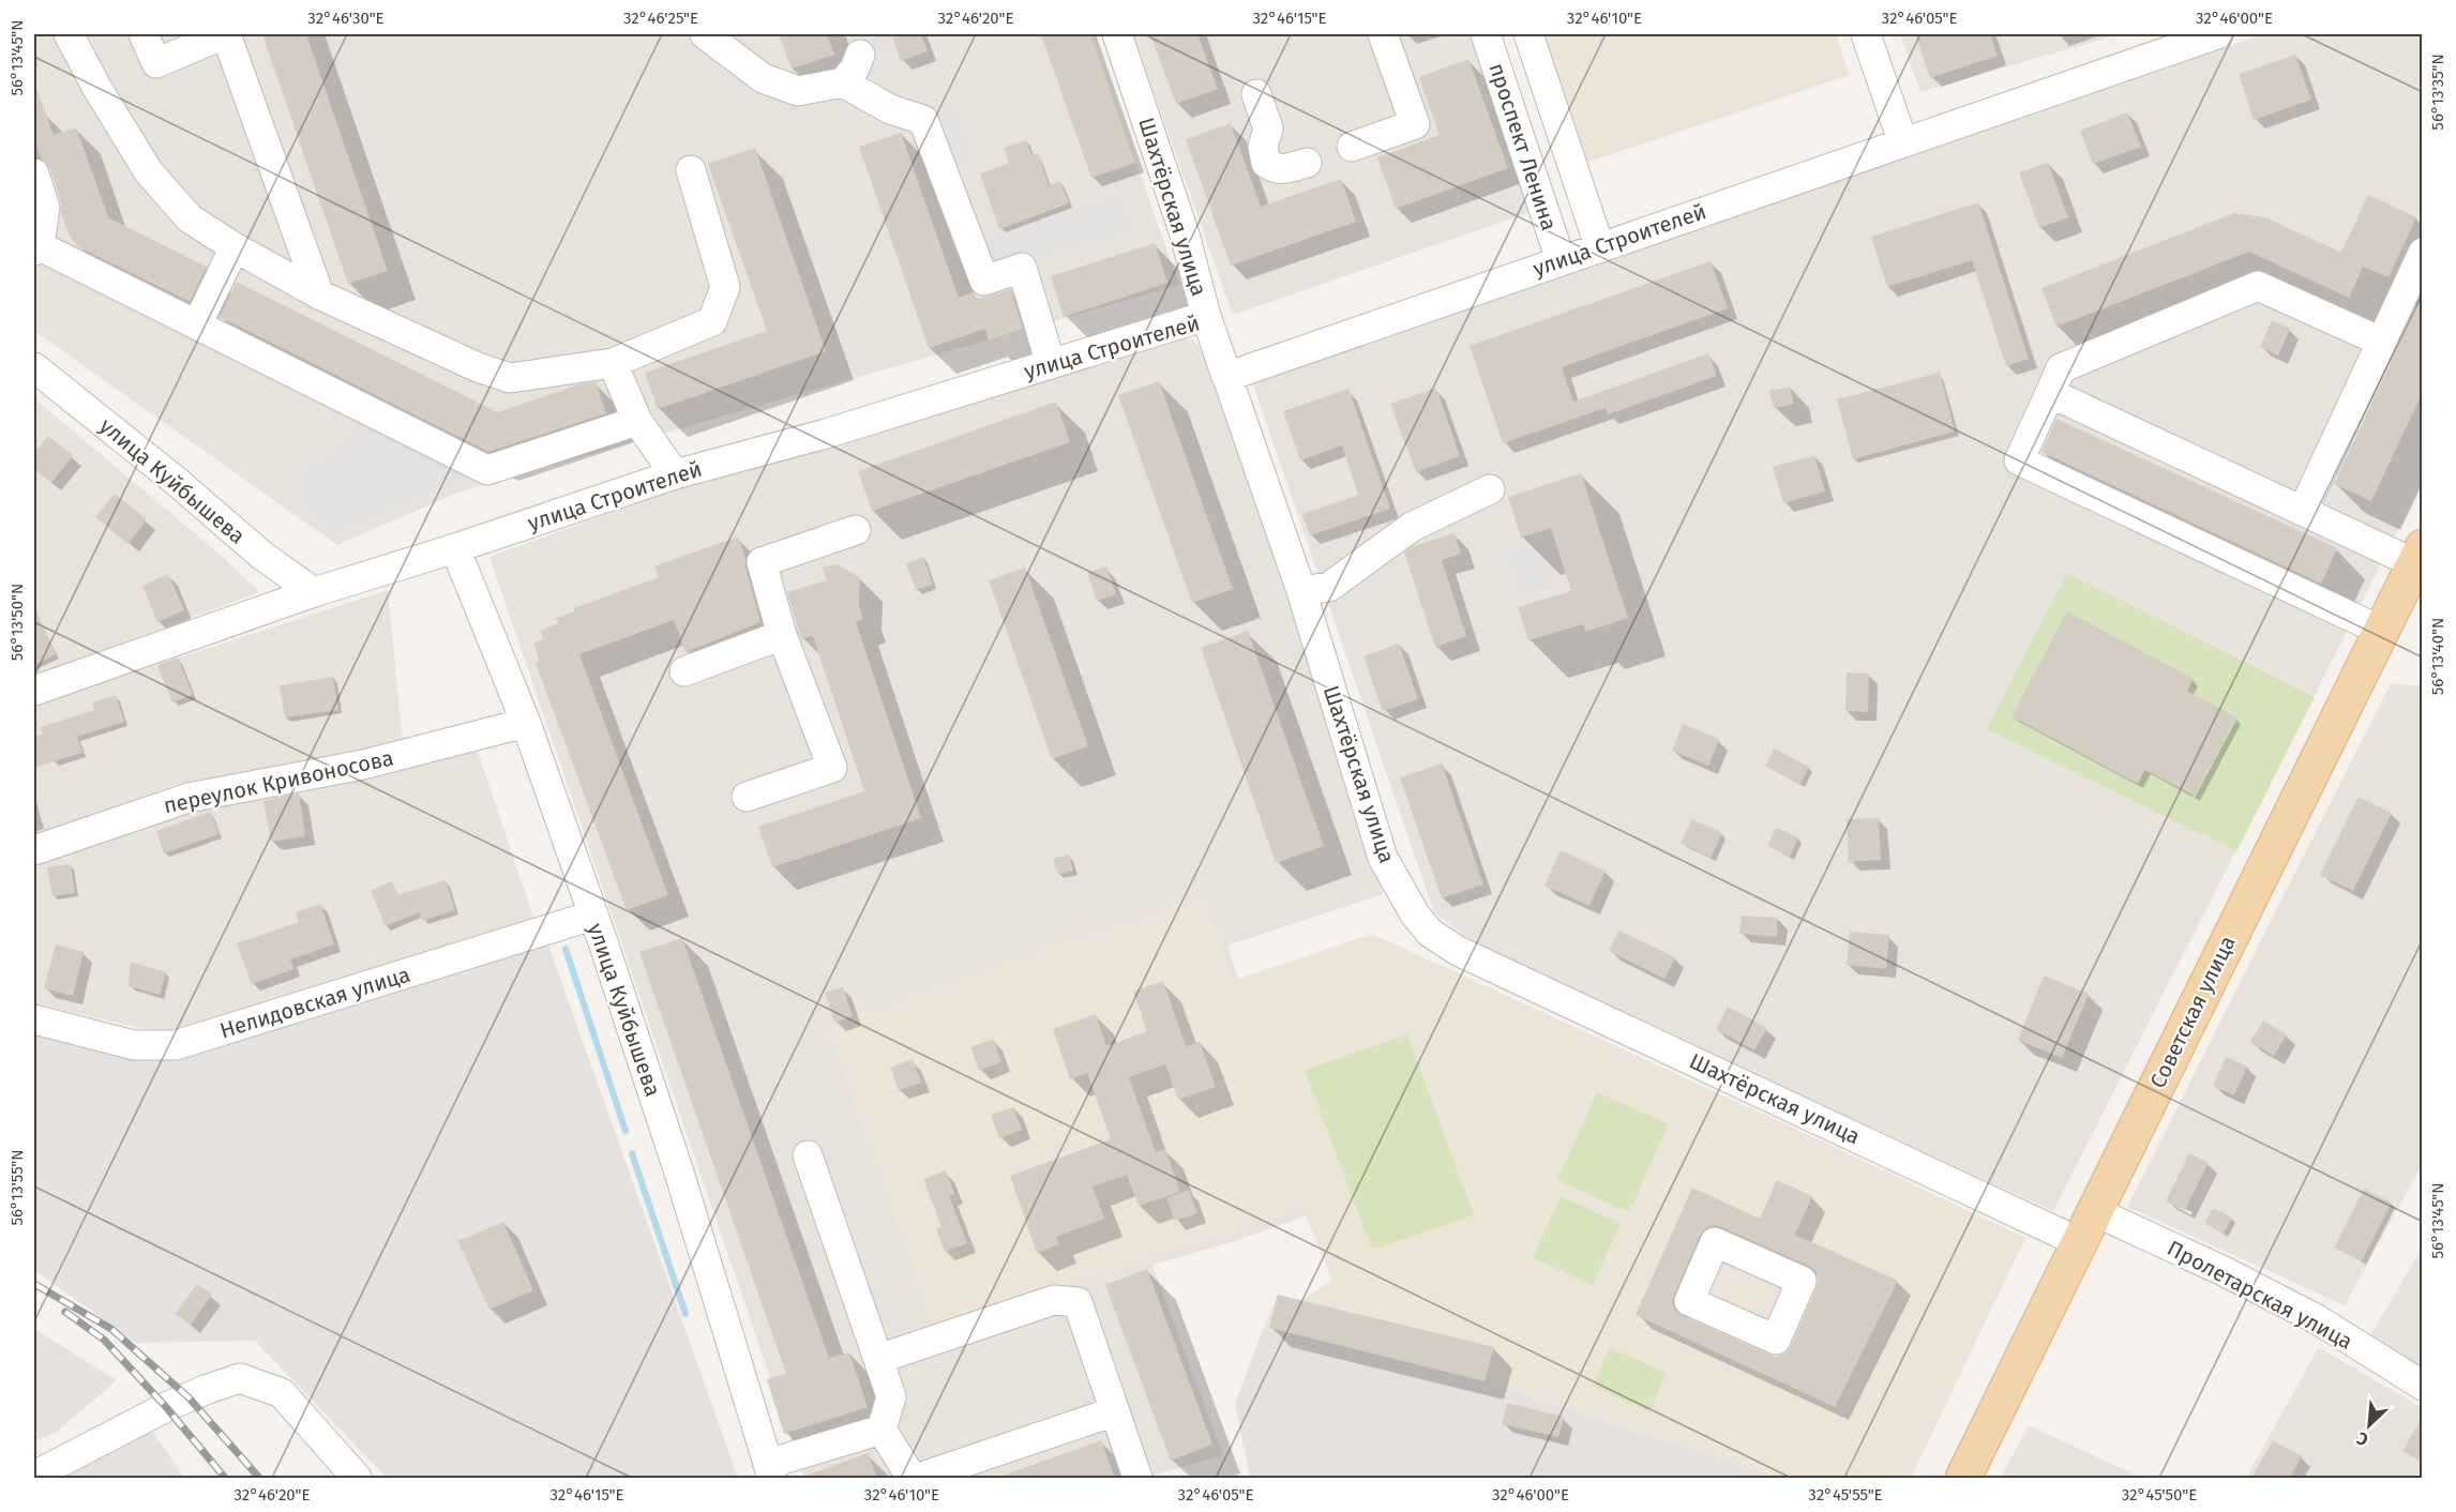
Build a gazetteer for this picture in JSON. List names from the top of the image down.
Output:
{
  "streets": {
    "main road": ["Советская улица"],
    "street": [
      "проспект Ленина",
      "Шахтёрская улица",
      "улица Строителей",
      "улица Куйбышева",
      "переулок Кривоносова",
      "Нелидовская улица",
      "Пролетарская улица"
    ]
  },
  "crossings": [
    ["проспект Ленина", "улица Строителей"],
    ["Шахтёрская улица", "улица Строителей"],
    ["Шахтёрская улица", "Советская улица"],
    ["улица Строителей", "улица Куйбышева"],
    ["улица Куйбышева", "переулок Кривоносова"],
    ["улица Куйбышева", "Нелидовская улица"],
    ["Советская улица", "Пролетарская улица"]
  ],
  "north": "bottom left",
  "coordinates": [
    "32°46'30\"E",
    "32°46'25\"E",
    "32°46'20\"E",
    "32°46'15\"E",
    "32°46'10\"E",
    "32°46'05\"E",
    "32°46'00\"E",
    "56°13'45\"N",
    "56°13'35\"N",
    "56°13'50\"N",
    "56°13'40\"N",
    "56°13'55\"N",
    "32°45'55\"E",
    "32°45'50\"E"
  ]
}
